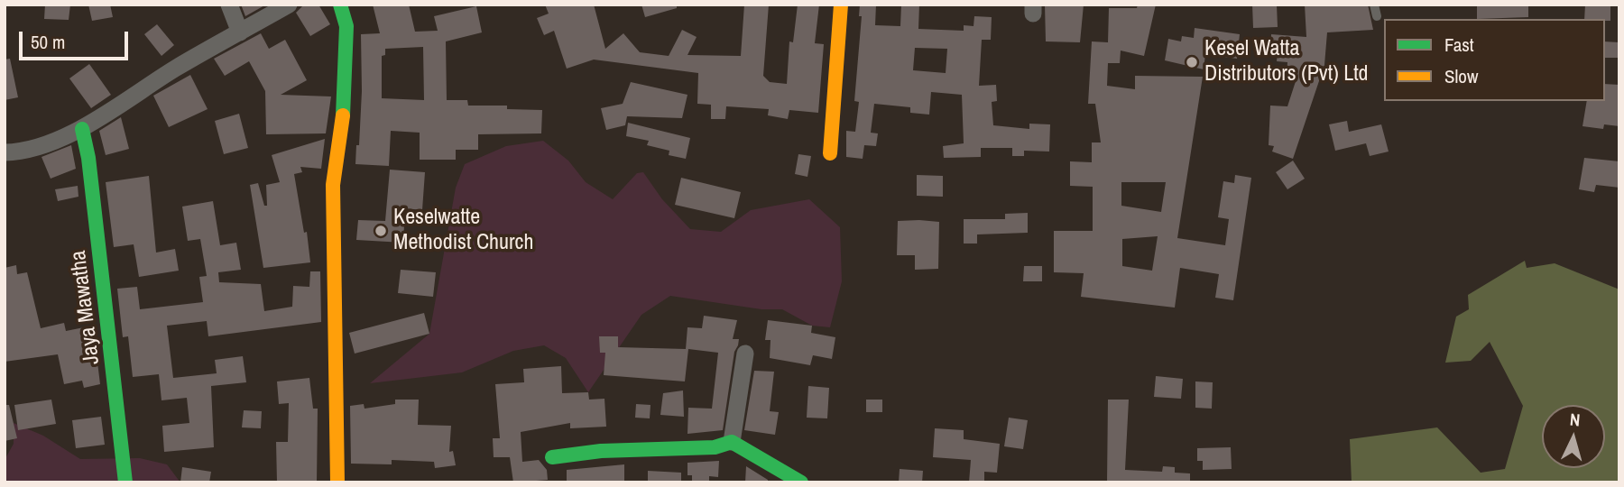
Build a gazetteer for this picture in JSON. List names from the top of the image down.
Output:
{
  "streets": {
    "street": ["Jaya Mawatha"]
  },
  "places": ["Kesel Watta Distributors (Pvt) Ltd", "Keselwatte Methodist Church"],
  "legend": ["Fast", "Slow"],
  "scale_bar": "50 m",
  "north": "top"
}
